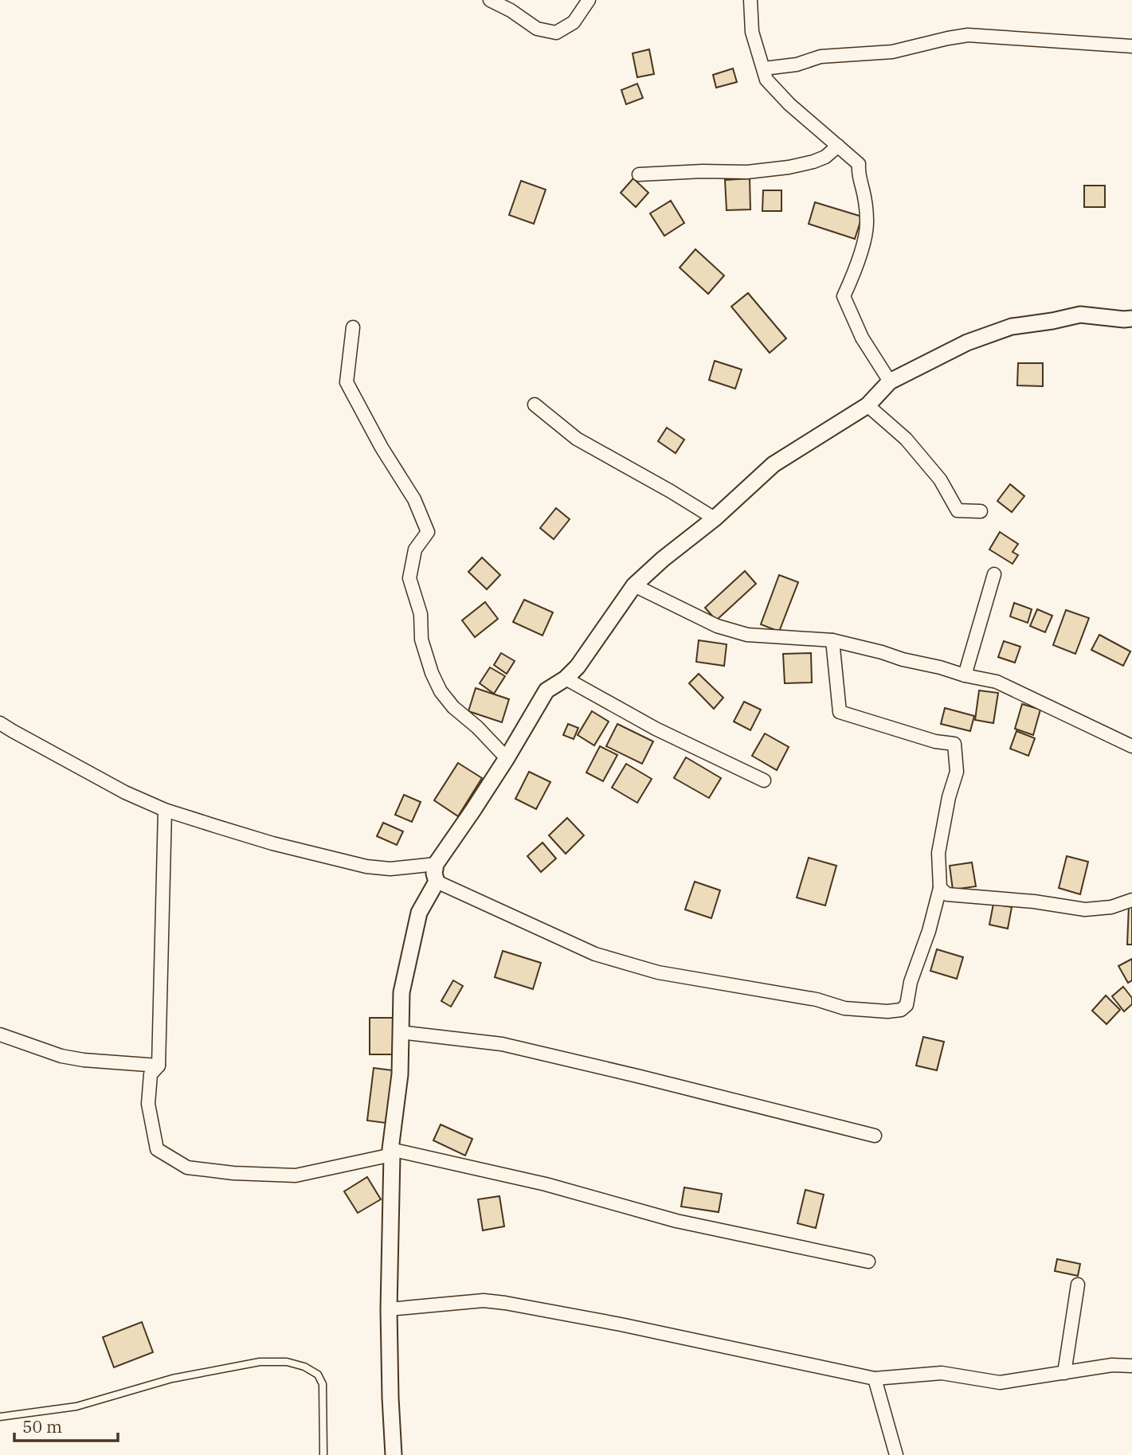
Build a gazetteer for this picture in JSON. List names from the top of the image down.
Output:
{
  "scale_bar": "50 m"
}
